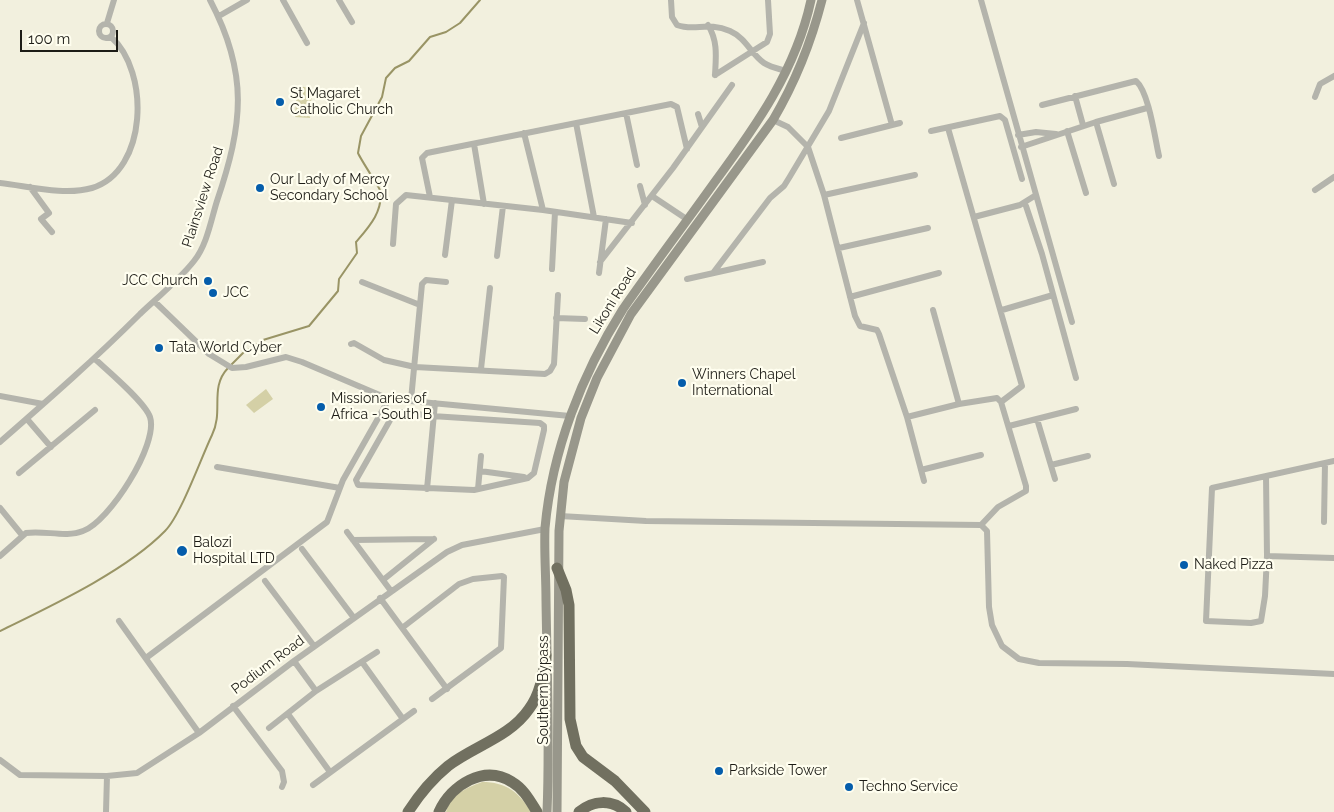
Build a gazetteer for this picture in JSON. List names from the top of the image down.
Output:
{
  "streets": {
    "main road": ["Likoni Road", "Southern Bypass"],
    "street": ["Plainsview Road", "Podium Road"]
  },
  "crossings": [
    ["Likoni Road", "Podium Road"],
    ["Likoni Road", "Southern Bypass"]
  ],
  "places": [
    "St Magaret Catholic Church",
    "Our Lady of Mercy Secondary School",
    "JCC Church",
    "JCC",
    "Tata World Cyber",
    "Winners Chapel International",
    "Missionaries of Africa - South B",
    "Balozi Hospital LTD",
    "Naked Pizza",
    "Parkside Tower",
    "Techno Service"
  ],
  "scale_bar": "100 m"
}
